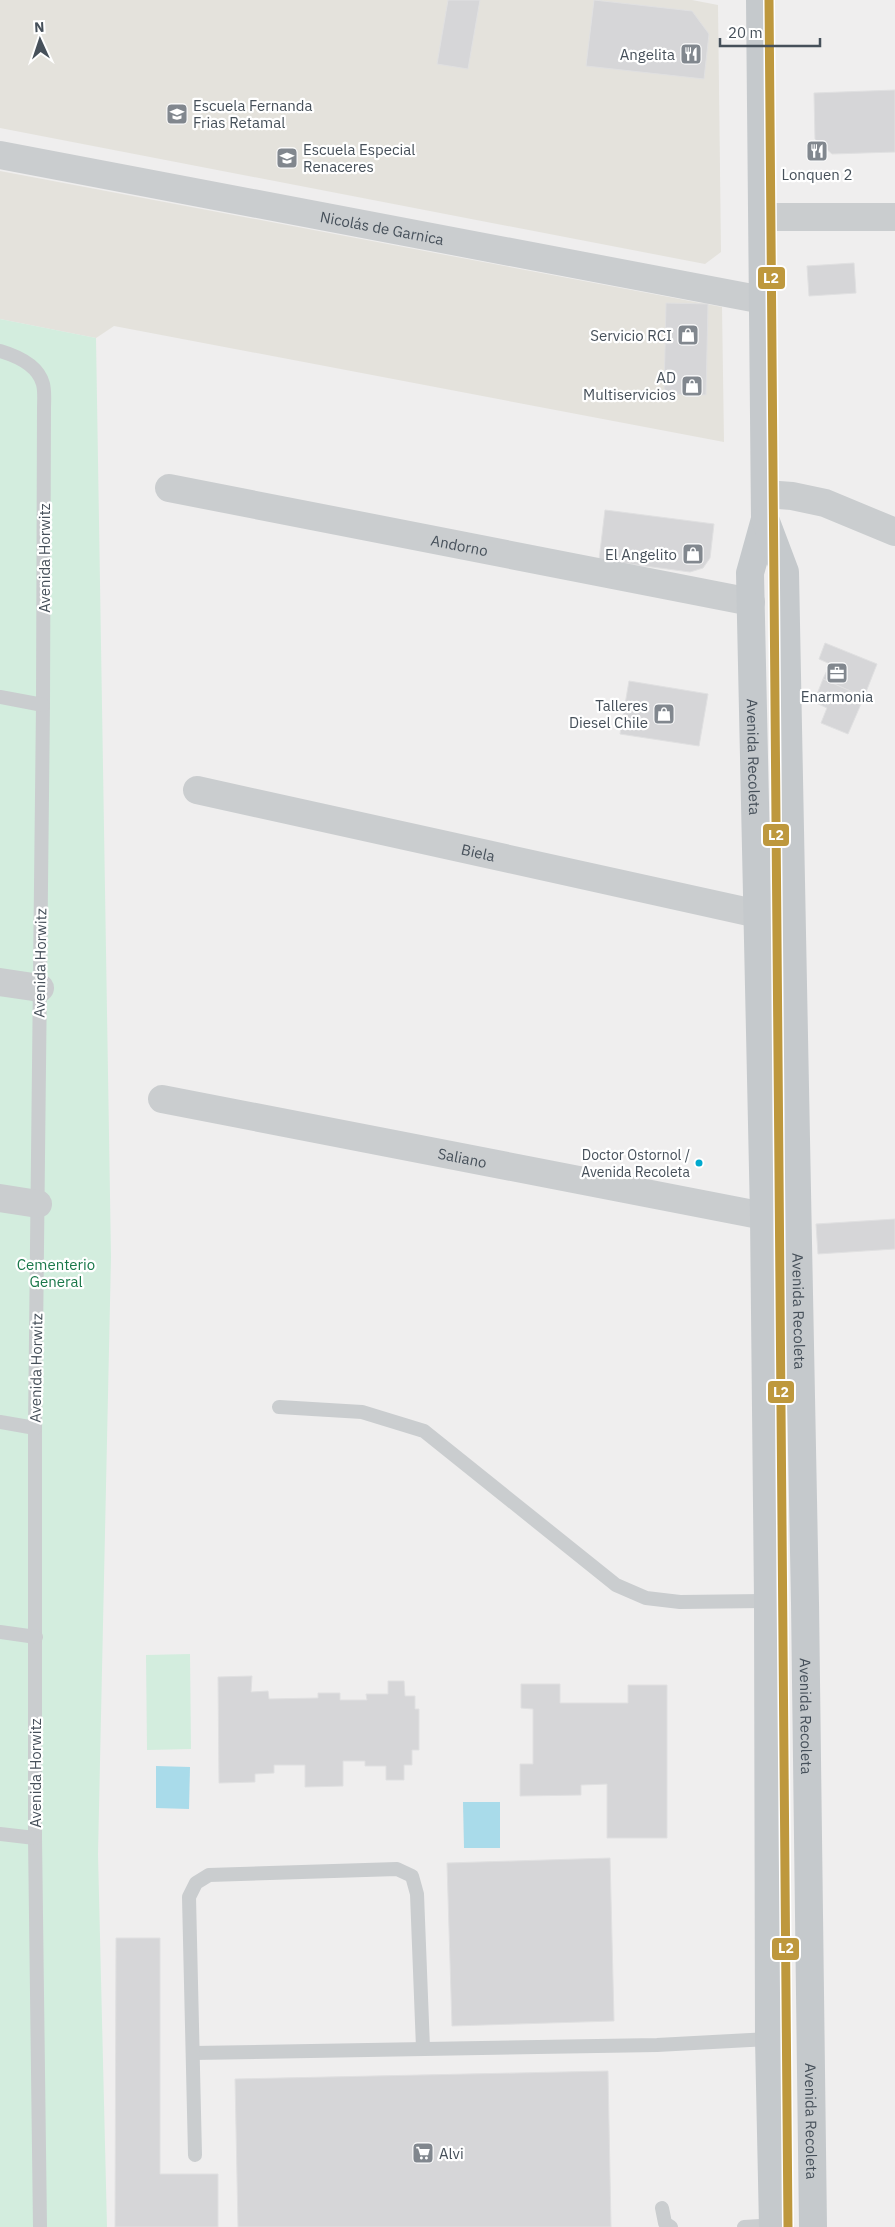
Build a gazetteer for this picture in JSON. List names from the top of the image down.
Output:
{
  "streets": {
    "main road": ["Avenida Recoleta"],
    "street": [
      "Nicolás de Garnica",
      "Andorno",
      "Biela",
      "Saliano"
    ],
    "lane": ["Avenida Horwitz"]
  },
  "crossings": [
    ["Nicolás de Garnica", "Avenida Recoleta"],
    ["Andorno", "Avenida Recoleta"],
    ["Avenida Recoleta", "Biela"],
    ["Avenida Recoleta", "Saliano"]
  ],
  "parks": ["Cementerio General"],
  "places": {
    "restaurant": ["Angelita", "Lonquen 2"],
    "school or university": ["Escuela Fernanda Frias Retamal", "Escuela Especial Renaceres"],
    "shop": [
      "Servicio RCI",
      "AD Multiservicios",
      "El Angelito",
      "Talleres Diesel Chile"
    ],
    "office": ["Enarmonia"],
    "other": ["Doctor Ostornol / Avenida Recoleta"],
    "supermarket": ["Alvi"]
  },
  "lines": ["transit line L2"],
  "scale_bar": "20 m",
  "north": "top"
}
